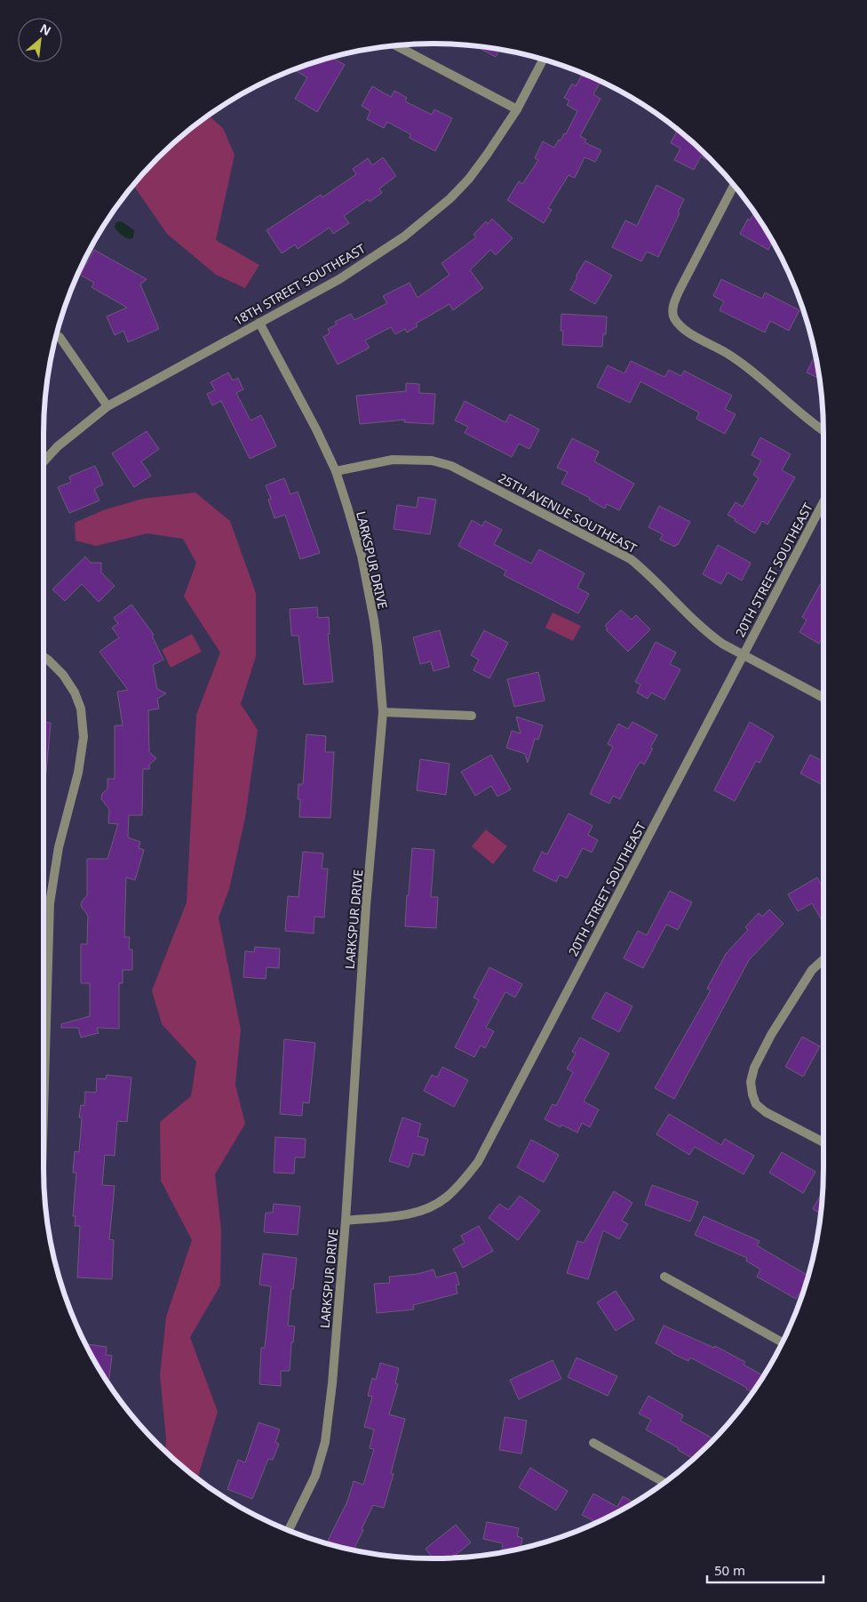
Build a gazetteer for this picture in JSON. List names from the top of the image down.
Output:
{
  "streets": {
    "street": [
      "18TH STREET SOUTHEAST",
      "25TH AVENUE SOUTHEAST",
      "LARKSPUR DRIVE",
      "20TH STREET SOUTHEAST"
    ]
  },
  "crossings": [
    ["18TH STREET SOUTHEAST", "LARKSPUR DRIVE"],
    ["25TH AVENUE SOUTHEAST", "LARKSPUR DRIVE"],
    ["25TH AVENUE SOUTHEAST", "20TH STREET SOUTHEAST"],
    ["LARKSPUR DRIVE", "20TH STREET SOUTHEAST"]
  ],
  "scale_bar": "50 m",
  "north": "top right"
}
